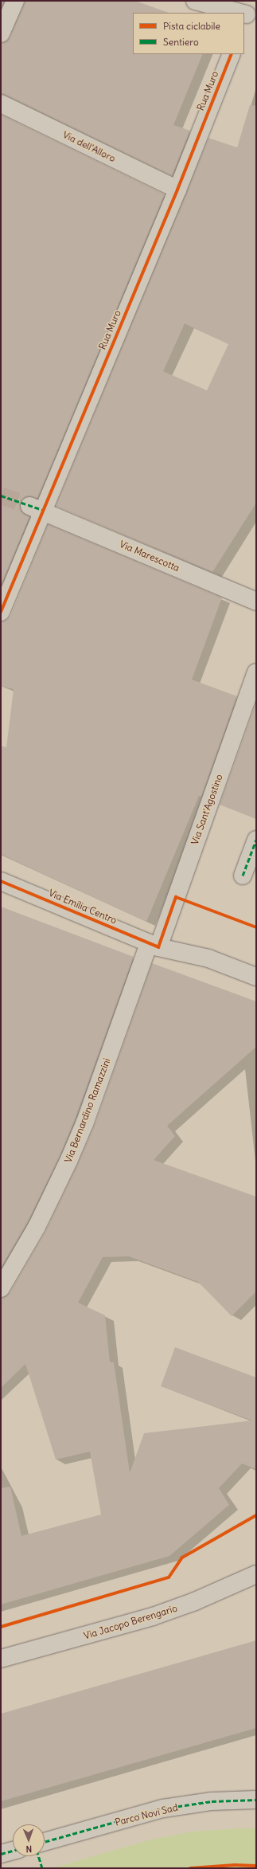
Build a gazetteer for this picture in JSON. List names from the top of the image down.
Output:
{
  "streets": {
    "street": [
      "Rua Muro",
      "Via dell’Alloro",
      "Via Marescotta",
      "Via Sant'Agostino",
      "Via Emilia Centro",
      "Via Bernardino Ramazzini",
      "Via Jacopo Berengario",
      "Parco Novi Sad"
    ]
  },
  "crossings": [
    ["Rua Muro", "Via dell’Alloro"],
    ["Rua Muro", "Via Marescotta"],
    ["Via Sant'Agostino", "Via Emilia Centro"],
    ["Via Sant'Agostino", "Via Bernardino Ramazzini"],
    ["Via Emilia Centro", "Via Bernardino Ramazzini"]
  ],
  "legend": ["Pista ciclabile", "Sentiero"],
  "north": "bottom"
}
